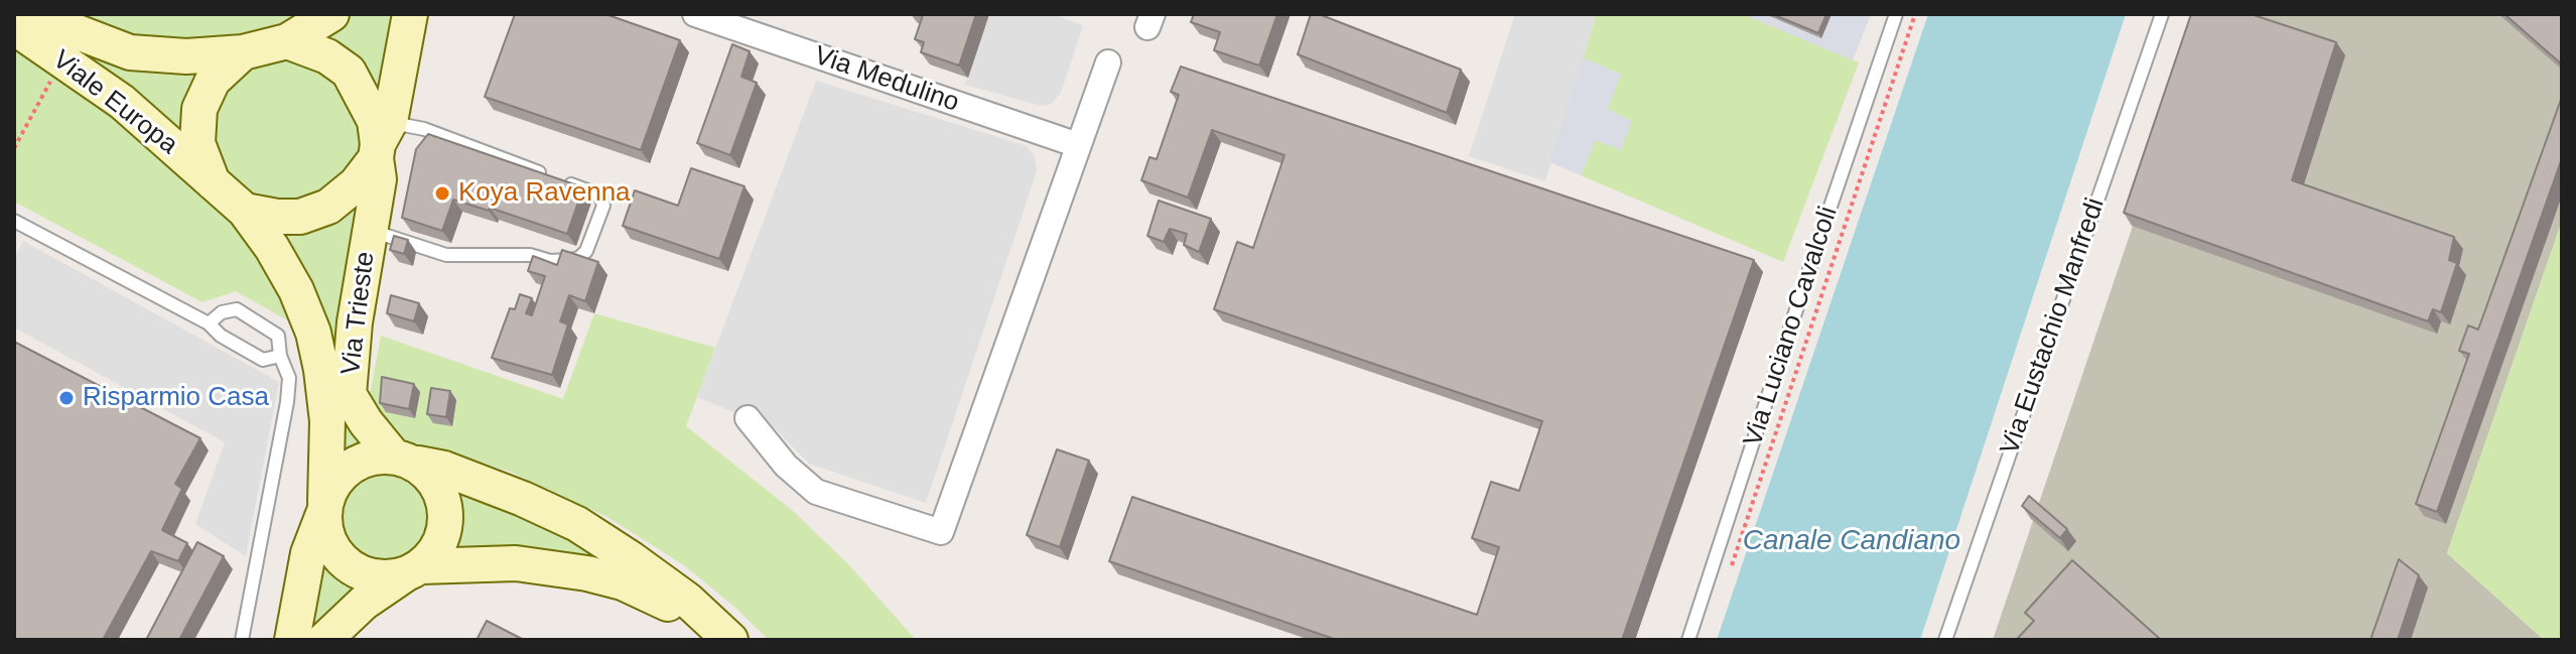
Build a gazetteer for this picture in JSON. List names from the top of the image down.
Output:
{
  "streets": {
    "main road": ["Viale Europa", "Via Trieste"],
    "street": ["Via Medulino"],
    "lane": ["Via Luciano Cavalcoli", "Via Eustachio Manfredi"]
  },
  "crossings": [
    ["Viale Europa", "Via Trieste"]
  ],
  "water": ["Canale Candiano"],
  "places": ["Koya Ravenna", "Risparmio Casa"]
}
